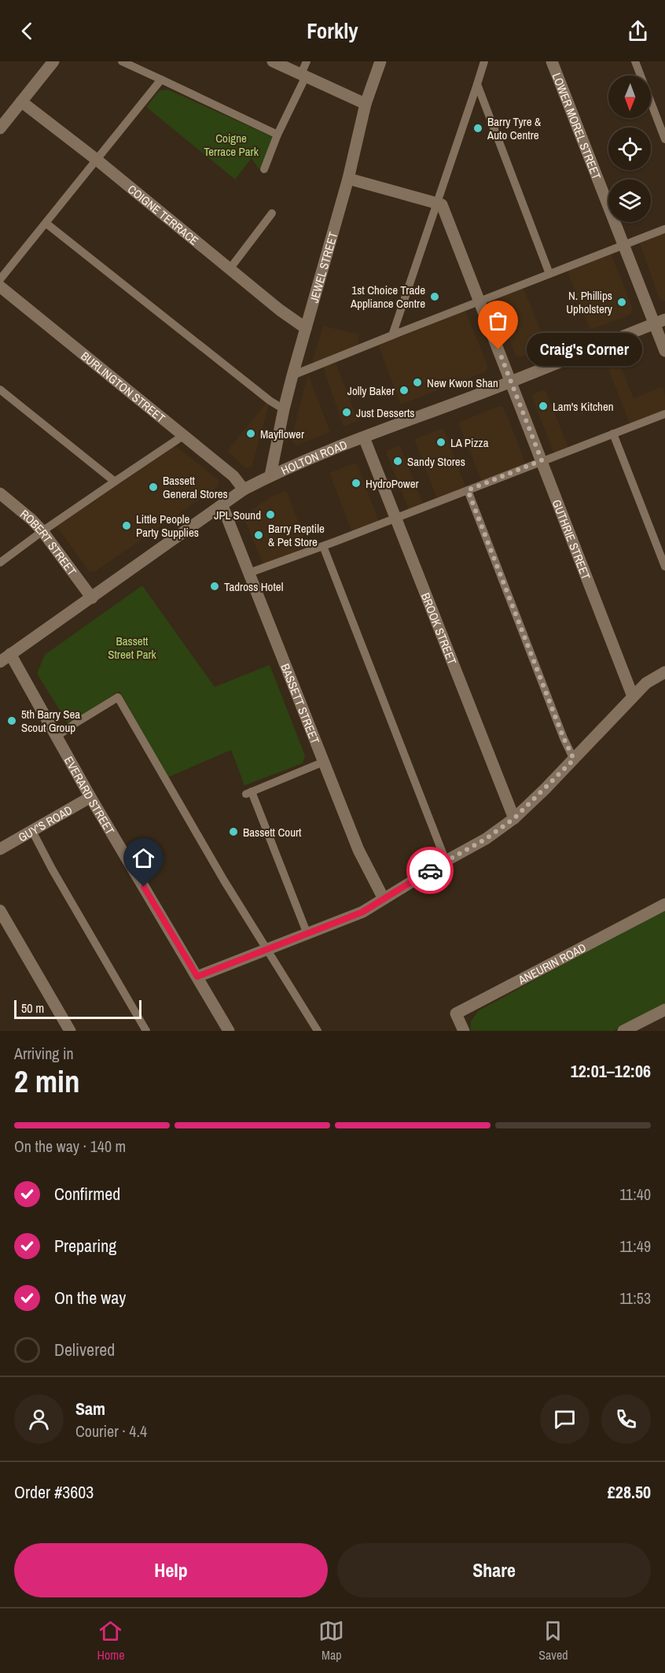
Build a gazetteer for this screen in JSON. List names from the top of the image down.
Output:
{
  "streets": {
    "street": [
      "LOWER MOREL STREET",
      "COIGNE TERRACE",
      "JEWEL STREET",
      "BURLINGTON STREET",
      "HOLTON ROAD",
      "GUTHRIE STREET",
      "ROBERT STREET",
      "BROOK STREET",
      "BASSETT STREET",
      "EVERARD STREET",
      "GUY'S ROAD",
      "ANEURIN ROAD"
    ]
  },
  "crossings": [
    ["LOWER MOREL STREET", "HOLTON ROAD"],
    ["COIGNE TERRACE", "JEWEL STREET"],
    ["JEWEL STREET", "HOLTON ROAD"],
    ["BURLINGTON STREET", "HOLTON ROAD"],
    ["HOLTON ROAD", "GUTHRIE STREET"],
    ["HOLTON ROAD", "ROBERT STREET"],
    ["HOLTON ROAD", "BROOK STREET"],
    ["HOLTON ROAD", "BASSETT STREET"],
    ["HOLTON ROAD", "EVERARD STREET"],
    ["EVERARD STREET", "GUY'S ROAD"]
  ],
  "parks": ["Coigne Terrace Park", "Bassett Street Park"],
  "places": [
    "Barry Tyre & Auto Centre",
    "1st Choice Trade Appliance Centre",
    "N. Phillips Upholstery",
    "Craig's Corner",
    "New Kwon Shan",
    "Jolly Baker",
    "Lam's Kitchen",
    "Just Desserts",
    "Mayflower",
    "LA Pizza",
    "Sandy Stores",
    "HydroPower",
    "Bassett General Stores",
    "JPL Sound",
    "Little People Party Supplies",
    "Barry Reptile & Pet Store",
    "Tadross Hotel",
    "5th Barry Sea Scout Group",
    "Bassett Court"
  ],
  "scale_bar": "50 m",
  "north": "bottom",
  "page": {
    "header": "Forkly",
    "bubble": "Craig's Corner",
    "scale": "50 m",
    "heading": ["2 min", "Arriving in", "12:01–12:06"],
    "panel": [
      "Sam",
      "Courier · 4.4",
      "Order #3603",
      "£28.50"
    ],
    "bar": "On the way · 140 m",
    "list": [
      ["Confirmed", "11:40"],
      ["Preparing", "11:49"],
      ["On the way", "11:53"],
      "Delivered"
    ],
    "buttons": ["Help", "Share"],
    "tabs": ["Home", "Map", "Saved"]
  }
}
